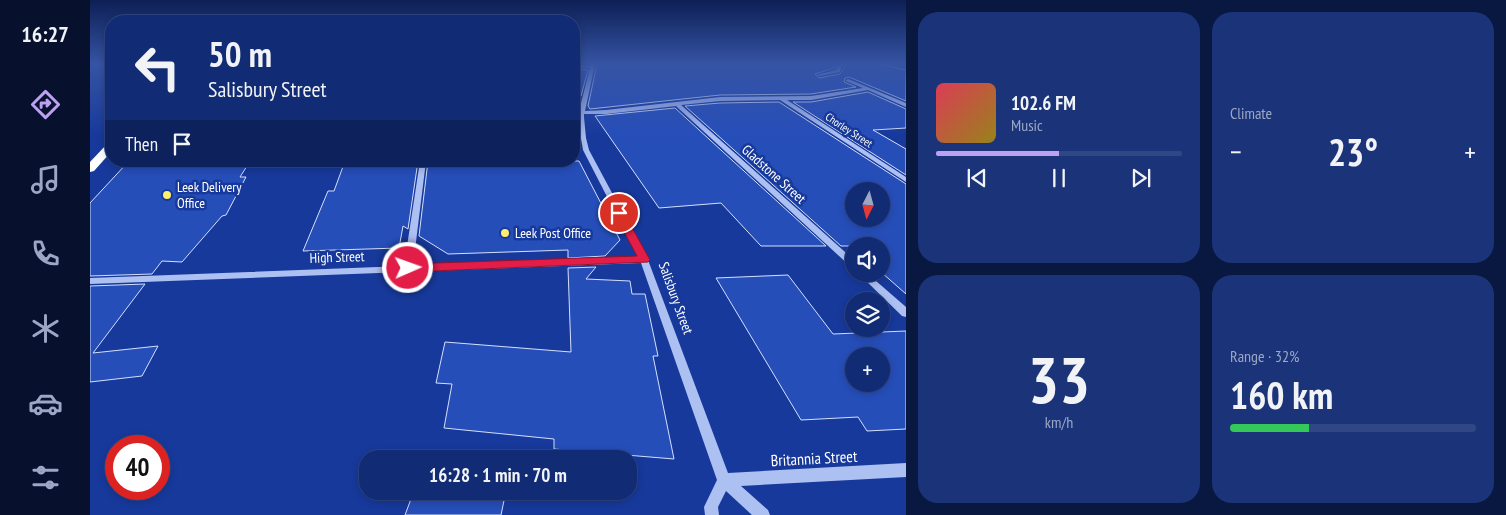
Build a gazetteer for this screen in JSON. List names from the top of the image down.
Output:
{
  "streets": {
    "street": [
      "Chorley Street",
      "Gladstone Street",
      "High Street",
      "Salisbury Street",
      "Britannia Street"
    ]
  },
  "crossings": [
    ["High Street", "Salisbury Street"],
    ["Salisbury Street", "Britannia Street"]
  ],
  "places": ["Leek Delivery Office", "Leek Post Office"],
  "north": "bottom",
  "page": {
    "tabs": "16:27",
    "tile": [
      "Climate",
      ["33", "km/h"],
      ["Range · 32%", "160 km"]
    ],
    "turn": ["50 m", "Salisbury Street"],
    "song": ["102.6 FM", "Music"],
    "then": "Then",
    "heat": ["−", "23°", "+"],
    "map_buttons": "+",
    "limit": "40",
    "trip": "16:28 · 1 min · 70 m"
  }
}
